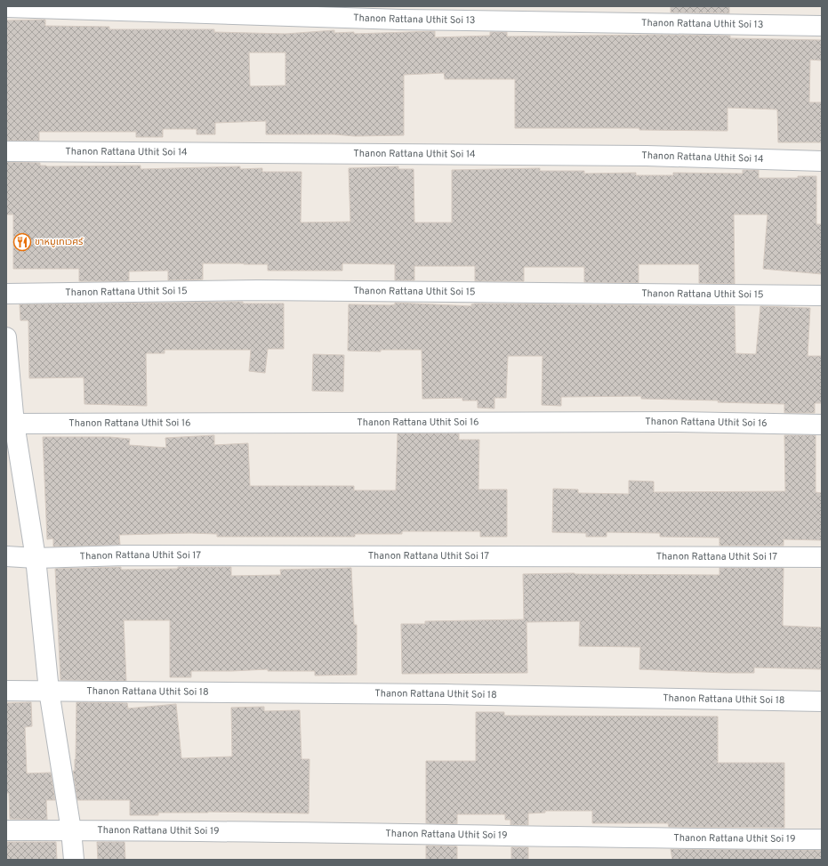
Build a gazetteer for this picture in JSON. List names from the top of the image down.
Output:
{
  "streets": {
    "street": [
      "Thanon Rattana Uthit Soi 13",
      "Thanon Rattana Uthit Soi 14",
      "Thanon Rattana Uthit Soi 15",
      "Thanon Rattana Uthit Soi 16",
      "Thanon Rattana Uthit Soi 17",
      "Thanon Rattana Uthit Soi 18",
      "Thanon Rattana Uthit Soi 19"
    ]
  },
  "places": {
    "restaurant": ["ขาหมูเทเวศร์"]
  }
}
